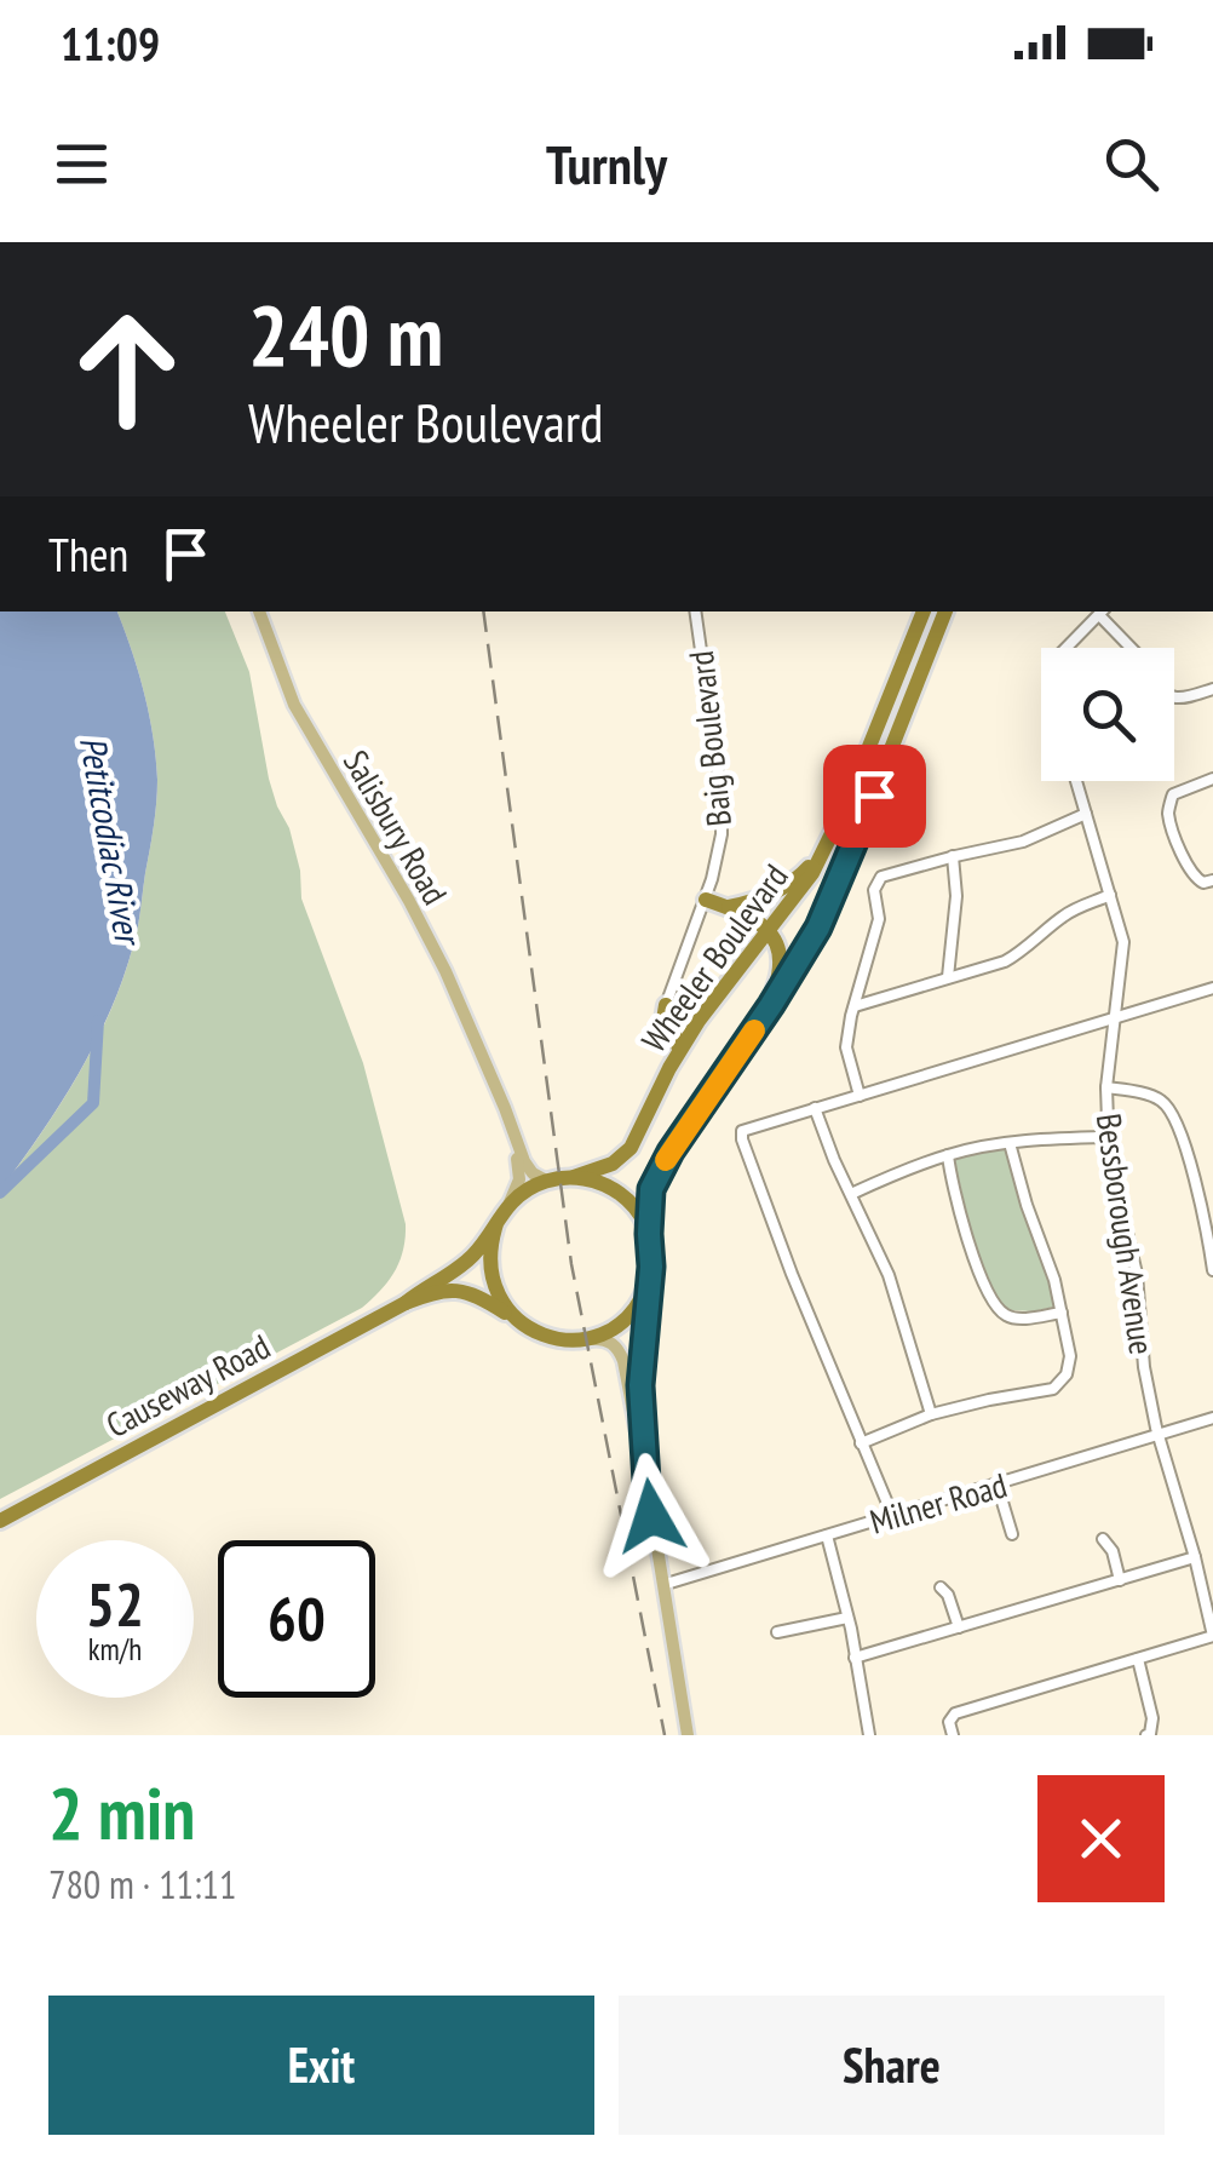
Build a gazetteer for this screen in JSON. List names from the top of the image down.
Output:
{
  "streets": {
    "highway": ["Wheeler Boulevard", "Causeway Road"],
    "main road": ["Salisbury Road"],
    "street": ["Baig Boulevard", "Bessborough Avenue", "Milner Road"]
  },
  "crossings": [
    ["Salisbury Road", "Wheeler Boulevard"],
    ["Salisbury Road", "Causeway Road"],
    ["Wheeler Boulevard", "Causeway Road"],
    ["Bessborough Avenue", "Milner Road"]
  ],
  "water": ["Petitcodiac River"],
  "page": {
    "status": "11:09",
    "header": "Turnly",
    "turn": ["240 m", "Wheeler Boulevard"],
    "then": "Then",
    "speed": "52 km/h",
    "limit": "60",
    "heading": ["2 min", "780 m · 11:11"],
    "buttons": ["Exit", "Share"]
  }
}
